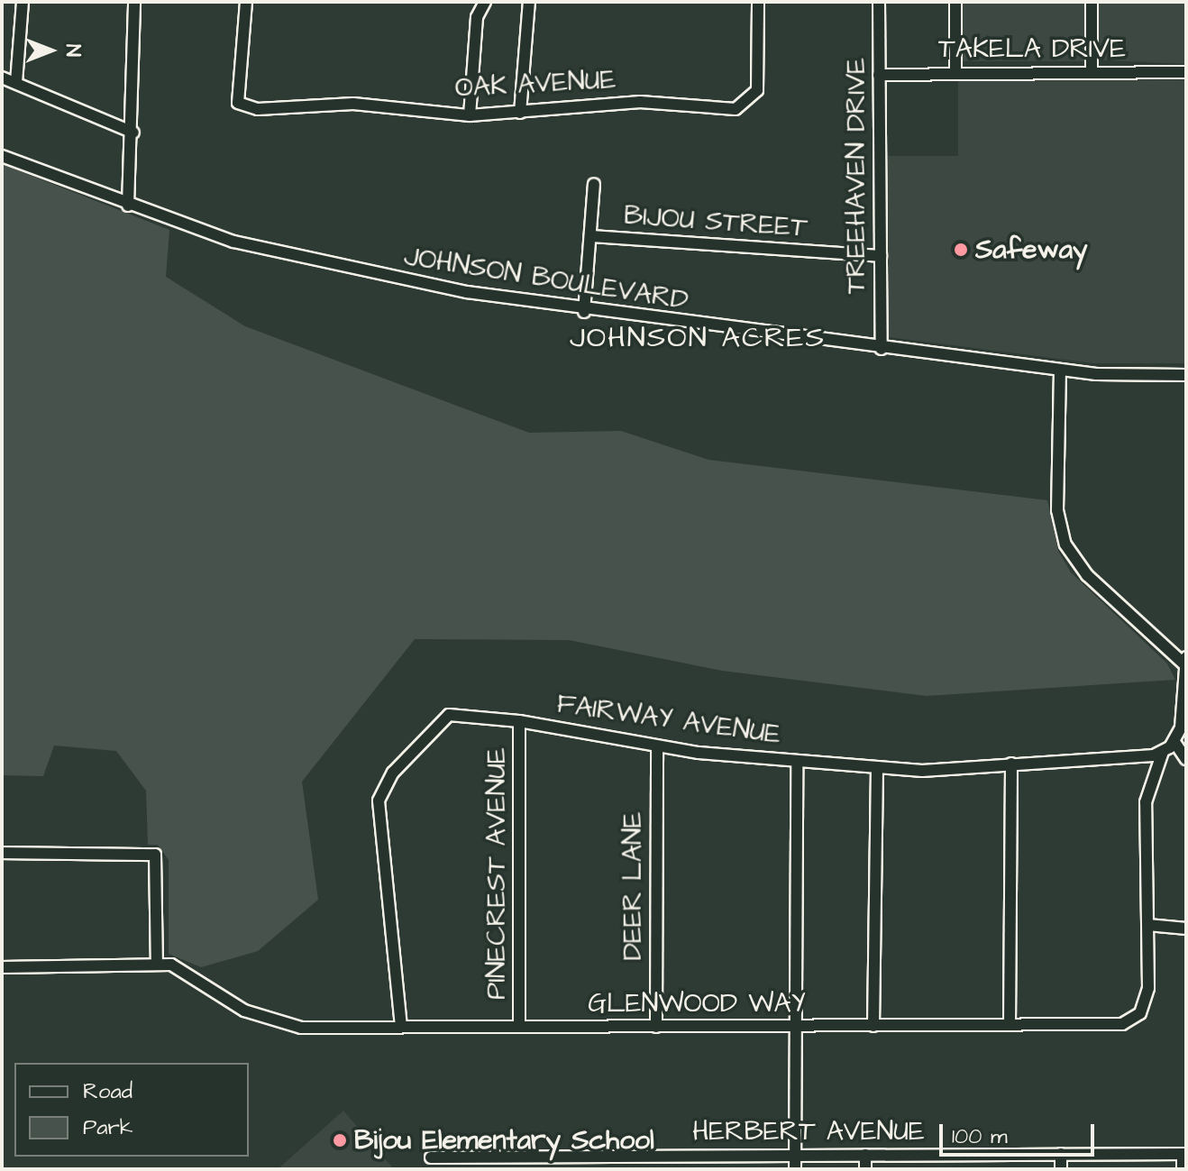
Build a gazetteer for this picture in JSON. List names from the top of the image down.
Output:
{
  "streets": {
    "street": [
      "TAKELA DRIVE",
      "OAK AVENUE",
      "TREEHAVEN DRIVE",
      "BIJOU STREET",
      "JOHNSON BOULEVARD",
      "FAIRWAY AVENUE",
      "PINECREST AVENUE",
      "DEER LANE",
      "GLENWOOD WAY",
      "HERBERT AVENUE"
    ]
  },
  "crossings": [
    ["TAKELA DRIVE", "TREEHAVEN DRIVE"],
    ["TREEHAVEN DRIVE", "BIJOU STREET"],
    ["TREEHAVEN DRIVE", "JOHNSON BOULEVARD"],
    ["BIJOU STREET", "JOHNSON BOULEVARD"],
    ["FAIRWAY AVENUE", "PINECREST AVENUE"],
    ["FAIRWAY AVENUE", "DEER LANE"],
    ["FAIRWAY AVENUE", "GLENWOOD WAY"],
    ["PINECREST AVENUE", "GLENWOOD WAY"],
    ["DEER LANE", "GLENWOOD WAY"]
  ],
  "districts": ["JOHNSON ACRES"],
  "places": ["Safeway", "Bijou Elementary School"],
  "legend": ["Road", "Park"],
  "scale_bar": "100 m",
  "north": "right"
}
